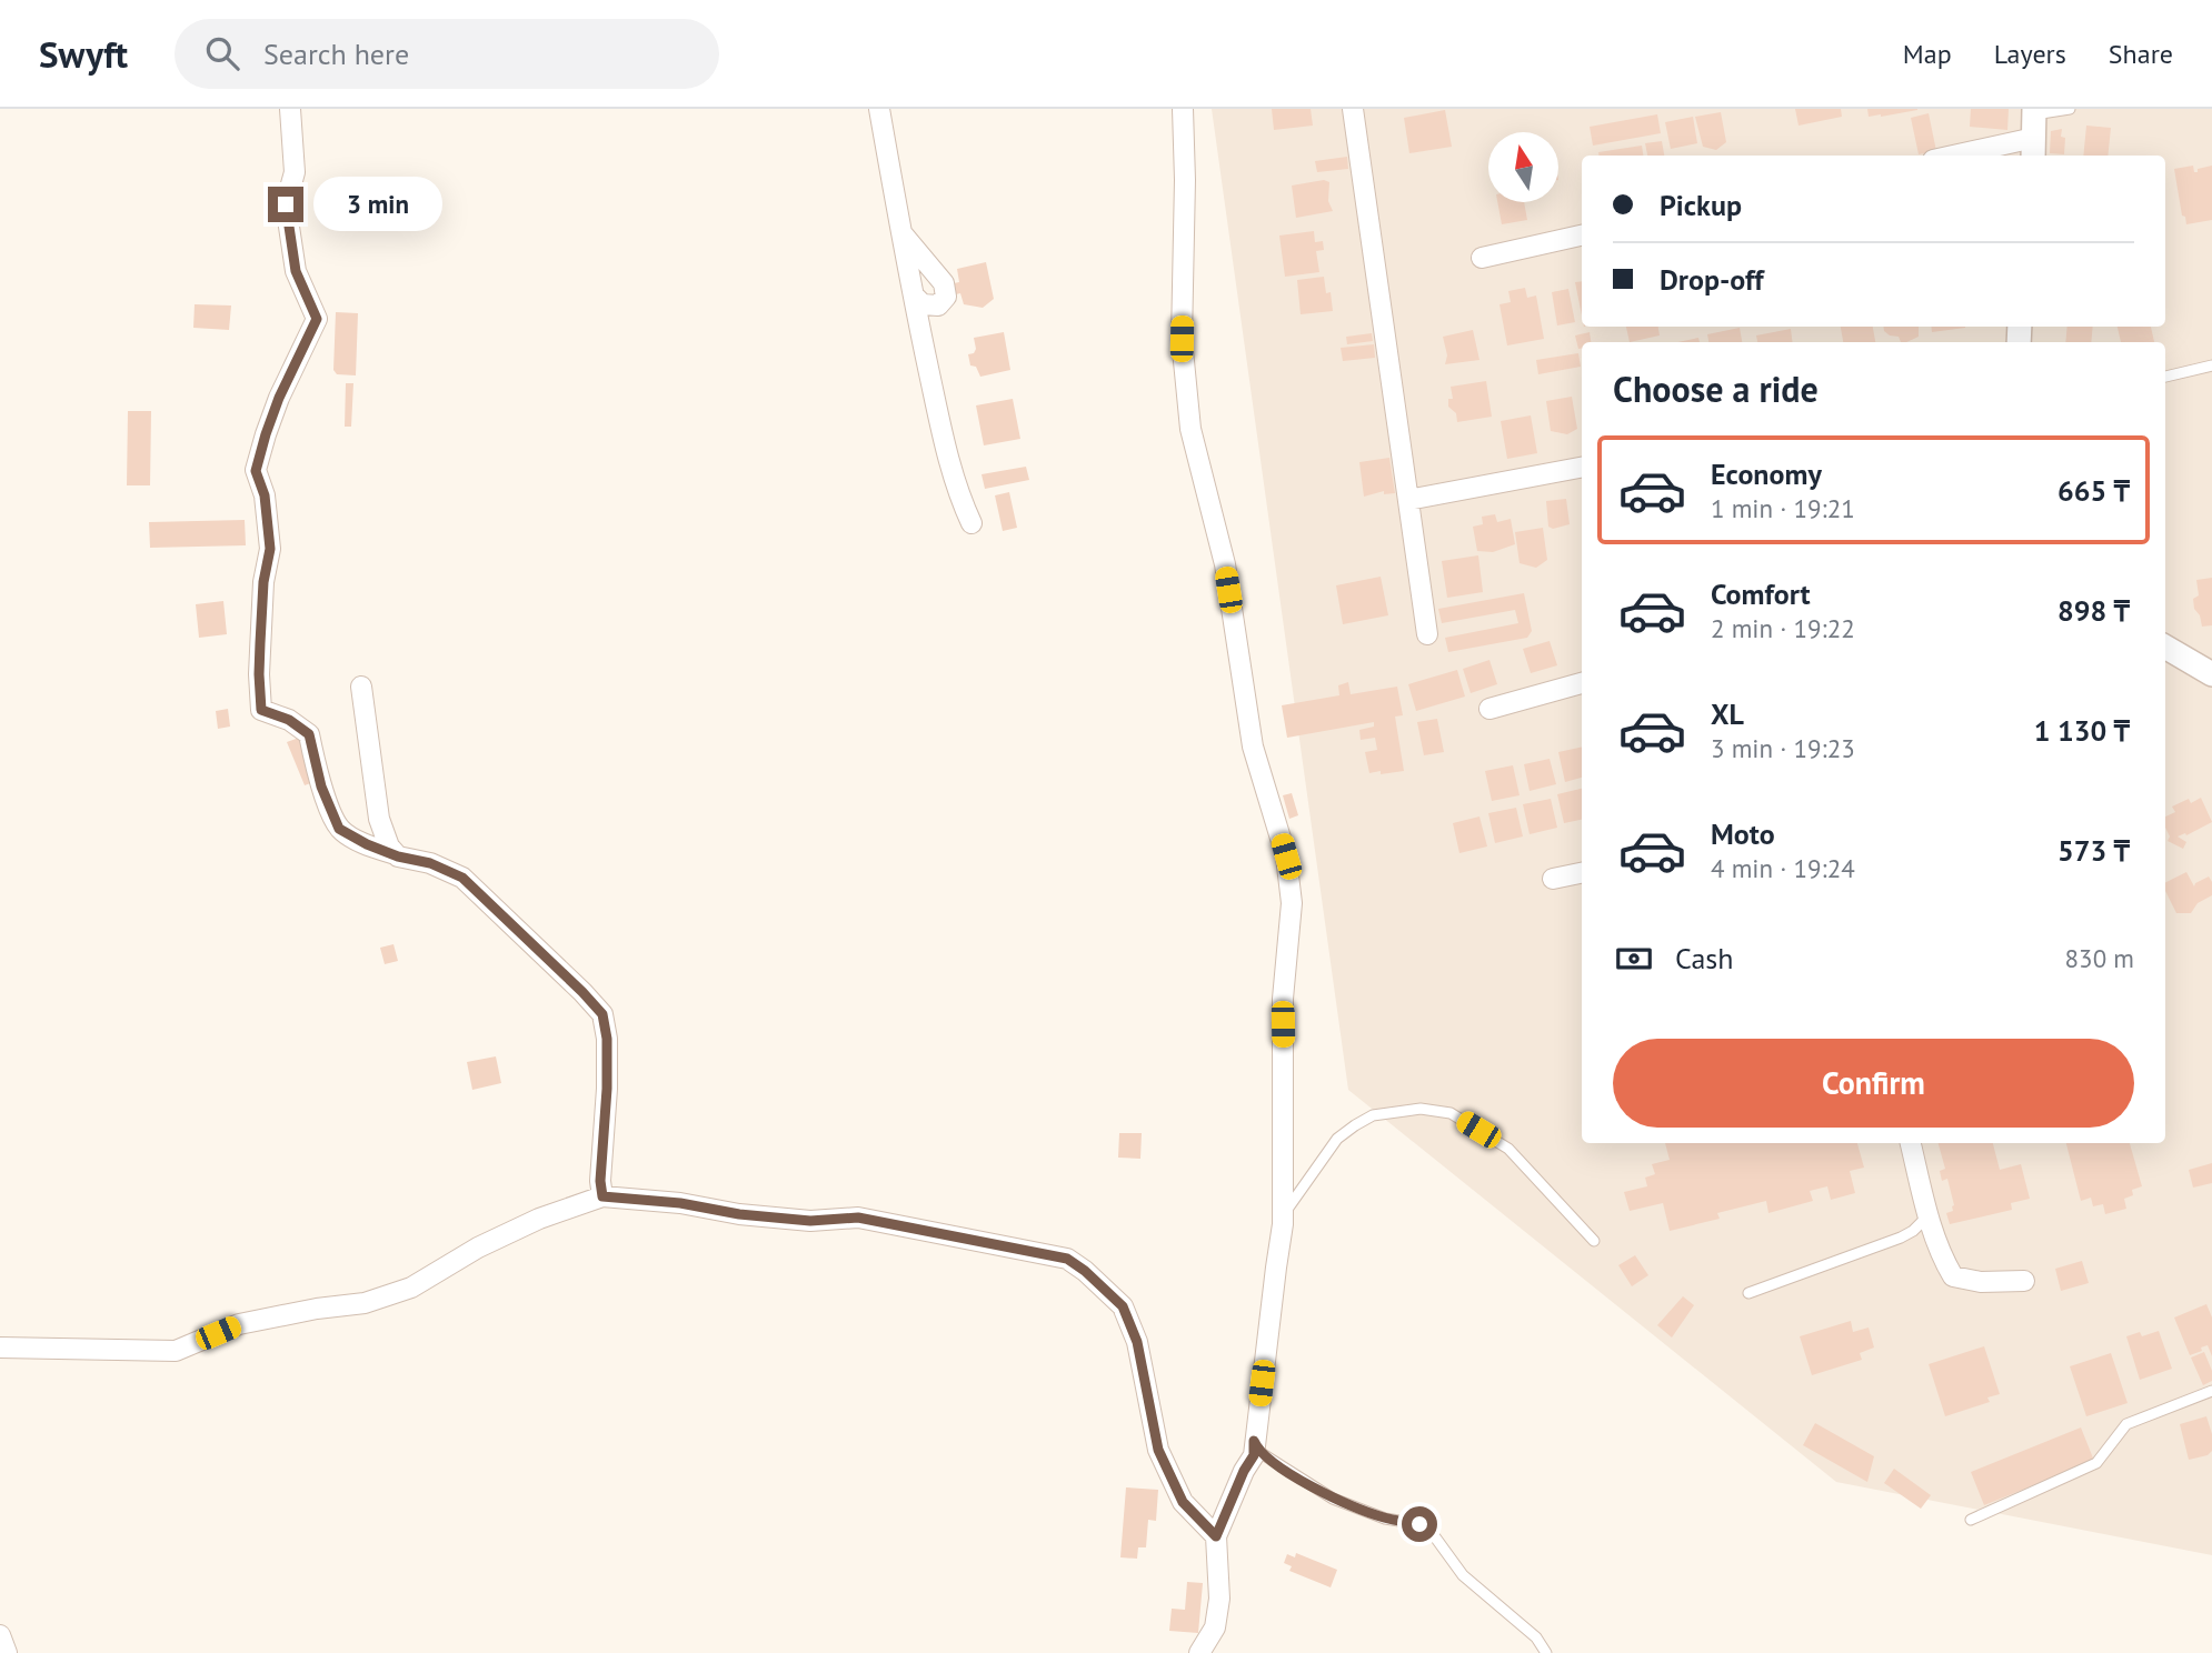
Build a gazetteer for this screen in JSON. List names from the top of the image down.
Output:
{
  "north": "top",
  "page": {
    "header": "Swyft",
    "search": "Search here",
    "nav": ["Map", "Layers", "Share"],
    "banner": ["Pickup", "Drop-off"],
    "bubble": "3 min",
    "heading": "Choose a ride",
    "list": [
      {
        "name": "Economy",
        "note": "1 min · 19:21",
        "value": "665 ₸"
      },
      {
        "name": "Comfort",
        "note": "2 min · 19:22",
        "value": "898 ₸"
      },
      {
        "name": "XL",
        "note": "3 min · 19:23",
        "value": "1 130 ₸"
      },
      {
        "name": "Moto",
        "note": "4 min · 19:24",
        "value": "573 ₸"
      }
    ],
    "pay": ["Cash", "830 m"],
    "buttons": "Confirm"
  }
}
